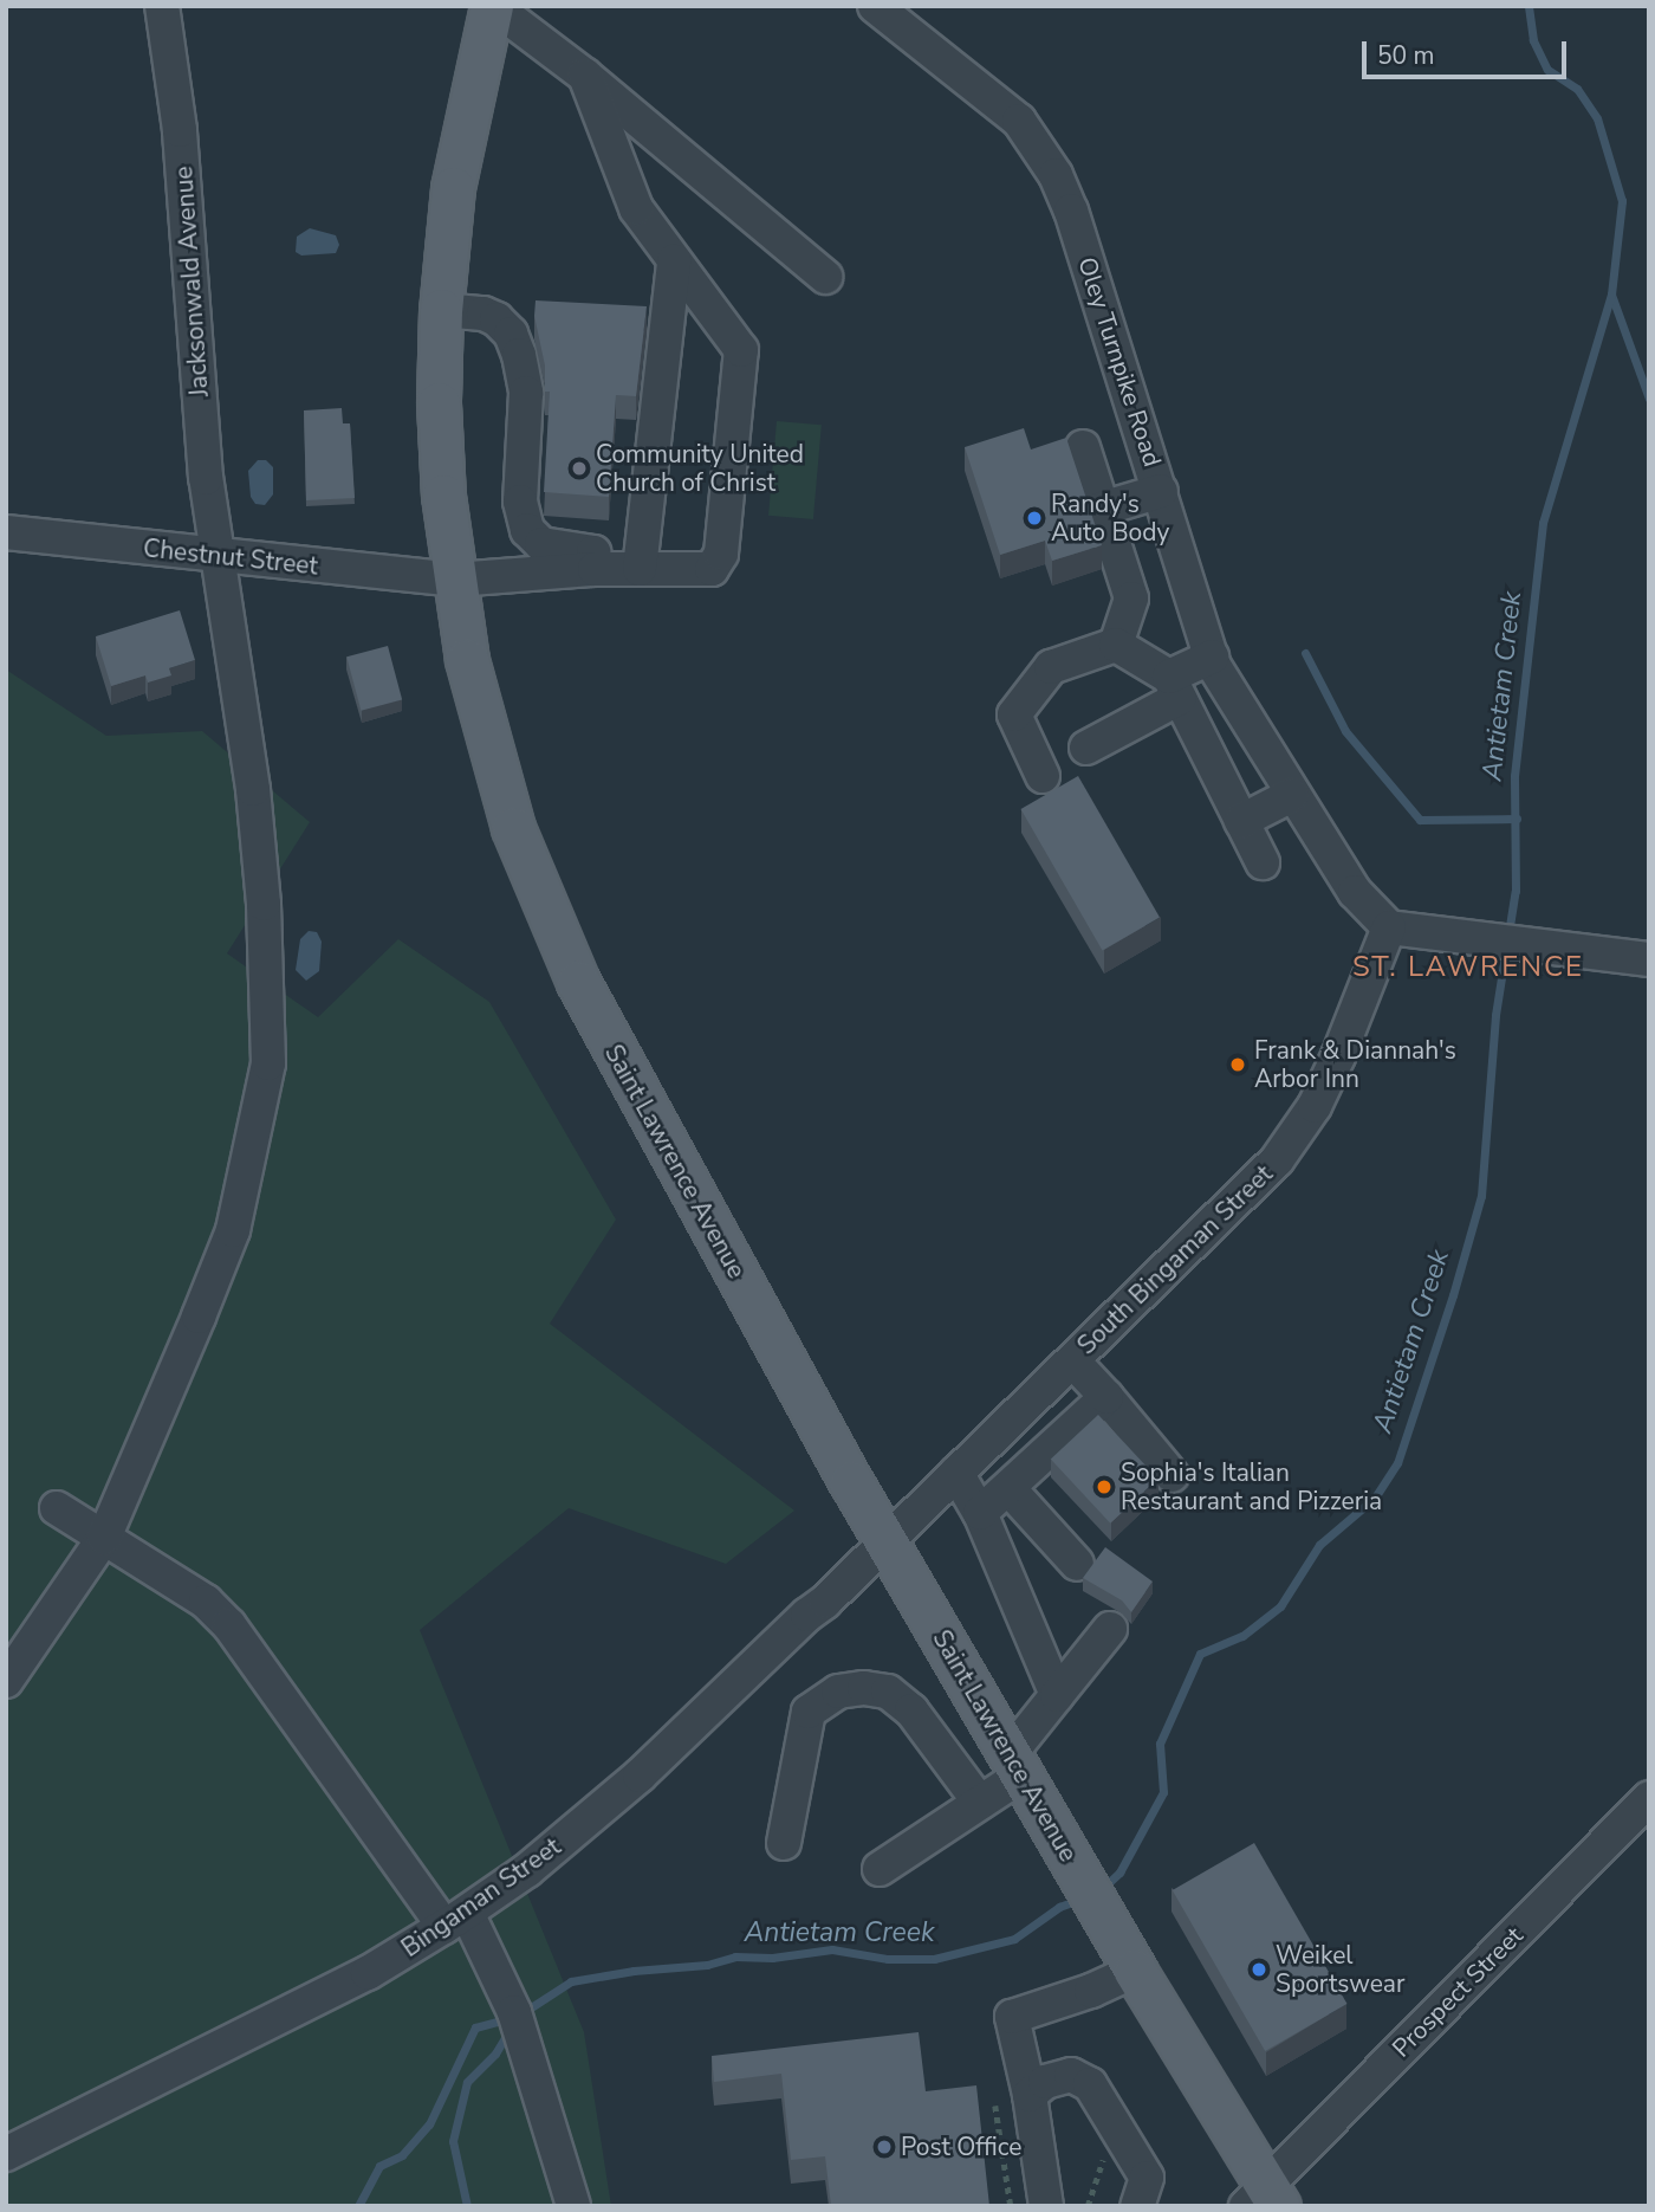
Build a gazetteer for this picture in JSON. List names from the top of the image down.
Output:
{
  "streets": {
    "main road": ["Saint Lawrence Avenue"],
    "street": [
      "Jacksonwald Avenue",
      "Oley Turnpike Road",
      "Chestnut Street",
      "South Bingaman Street",
      "Bingaman Street",
      "Prospect Street"
    ]
  },
  "crossings": [
    ["Jacksonwald Avenue", "Chestnut Street"],
    ["Oley Turnpike Road", "South Bingaman Street"],
    ["Chestnut Street", "Saint Lawrence Avenue"],
    ["Saint Lawrence Avenue", "South Bingaman Street"],
    ["Saint Lawrence Avenue", "Bingaman Street"],
    ["Saint Lawrence Avenue", "Prospect Street"],
    ["South Bingaman Street", "Bingaman Street"]
  ],
  "districts": ["ST. LAWRENCE"],
  "water": ["Antietam Creek"],
  "places": [
    "Community United Church of Christ",
    "Randy's Auto Body",
    "Frank & Diannah's Arbor Inn",
    "Sophia's Italian Restaurant and Pizzeria",
    "Weikel Sportswear",
    "Post Office"
  ],
  "scale_bar": "50 m"
}
